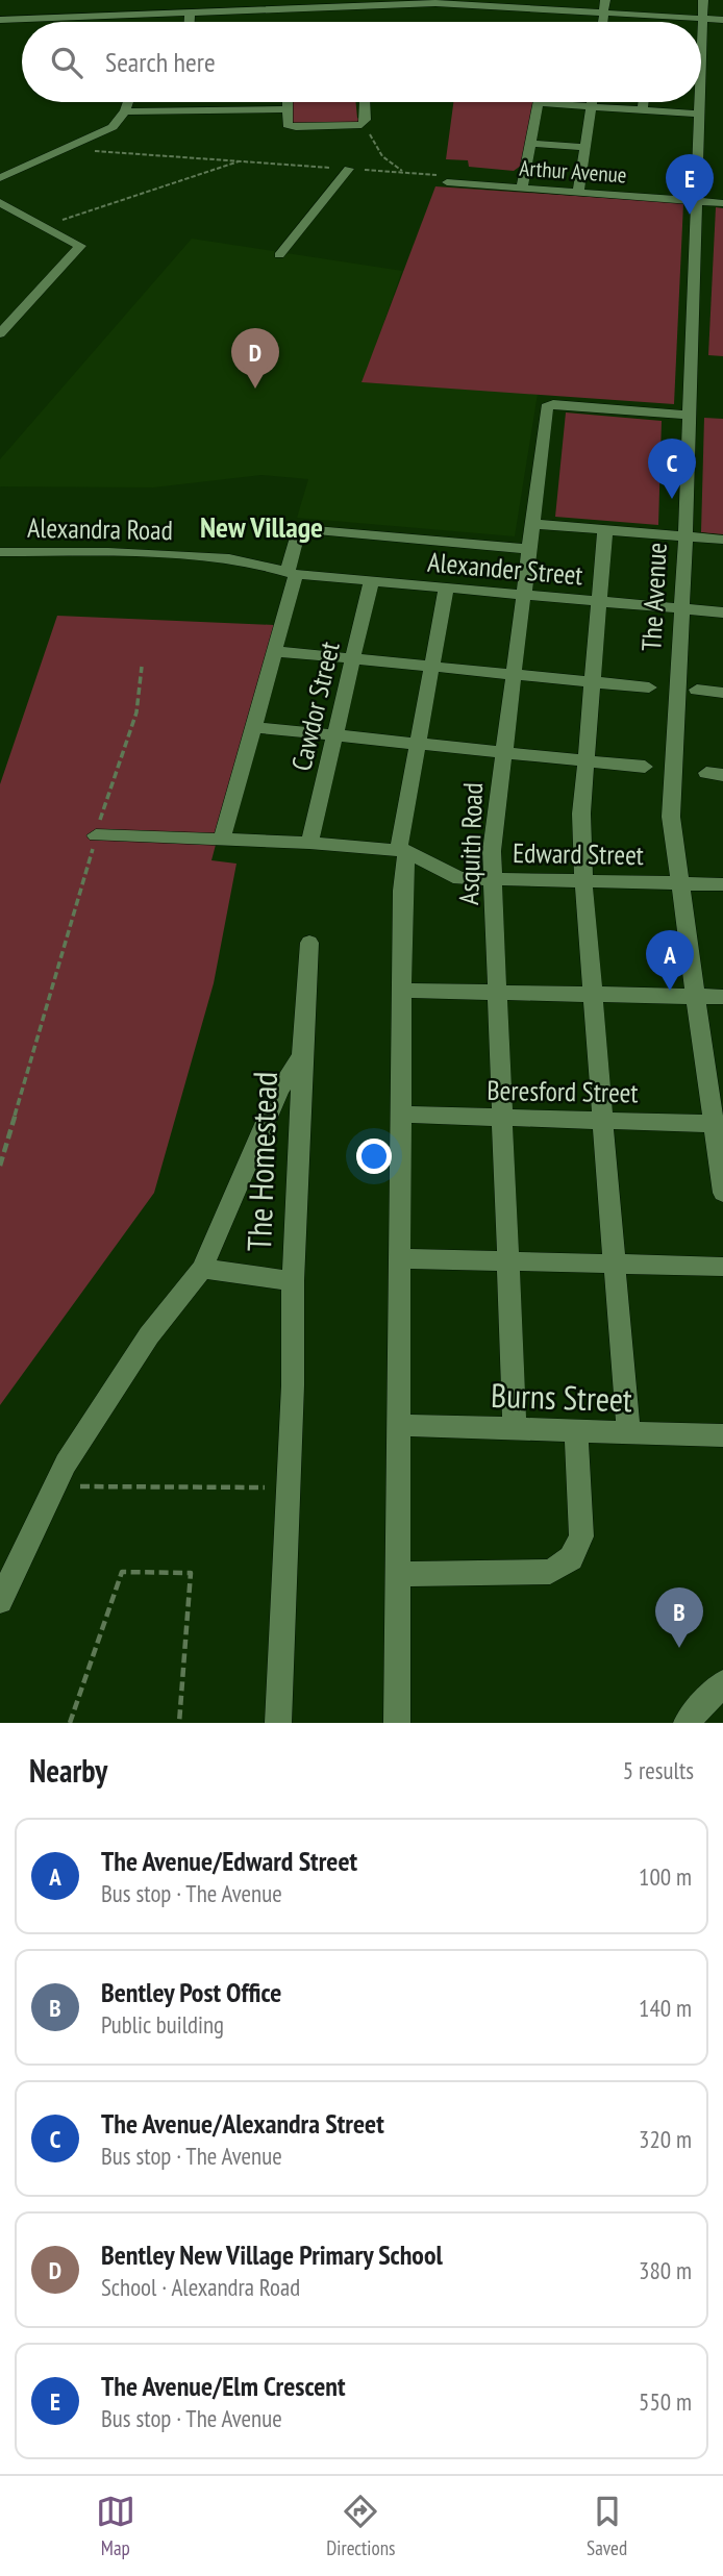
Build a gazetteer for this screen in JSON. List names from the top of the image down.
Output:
{
  "streets": {
    "street": [
      "Arthur Avenue",
      "Alexandra Road",
      "Alexander Street",
      "The Avenue",
      "Cawdor Street",
      "Asquith Road",
      "Edward Street",
      "Beresford Street",
      "The Homestead",
      "Burns Street"
    ]
  },
  "crossings": [
    ["Arthur Avenue", "The Avenue"],
    ["Alexandra Road", "Alexander Street"],
    ["Alexander Street", "The Avenue"],
    ["Alexander Street", "Cawdor Street"],
    ["Alexander Street", "Asquith Road"],
    ["The Avenue", "Asquith Road"],
    ["The Avenue", "Edward Street"],
    ["The Avenue", "Beresford Street"],
    ["Cawdor Street", "Edward Street"],
    ["Asquith Road", "Edward Street"],
    ["Asquith Road", "Beresford Street"],
    ["Asquith Road", "Burns Street"]
  ],
  "districts": ["New Village"],
  "page": {
    "search": "Search here",
    "pins": [
      "E",
      "D",
      "C",
      "A",
      "B"
    ],
    "heading": ["Nearby", "5 results"],
    "list": [
      {
        "mark": "A",
        "name": "The Avenue/Edward Street",
        "note": "Bus stop · The Avenue",
        "value": "100 m"
      },
      {
        "mark": "B",
        "name": "Bentley Post Office",
        "note": "Public building",
        "value": "140 m"
      },
      {
        "mark": "C",
        "name": "The Avenue/Alexandra Street",
        "note": "Bus stop · The Avenue",
        "value": "320 m"
      },
      {
        "mark": "D",
        "name": "Bentley New Village Primary School",
        "note": "School · Alexandra Road",
        "value": "380 m"
      },
      {
        "mark": "E",
        "name": "The Avenue/Elm Crescent",
        "note": "Bus stop · The Avenue",
        "value": "550 m"
      }
    ],
    "nav": ["Map", "Directions", "Saved"]
  }
}
